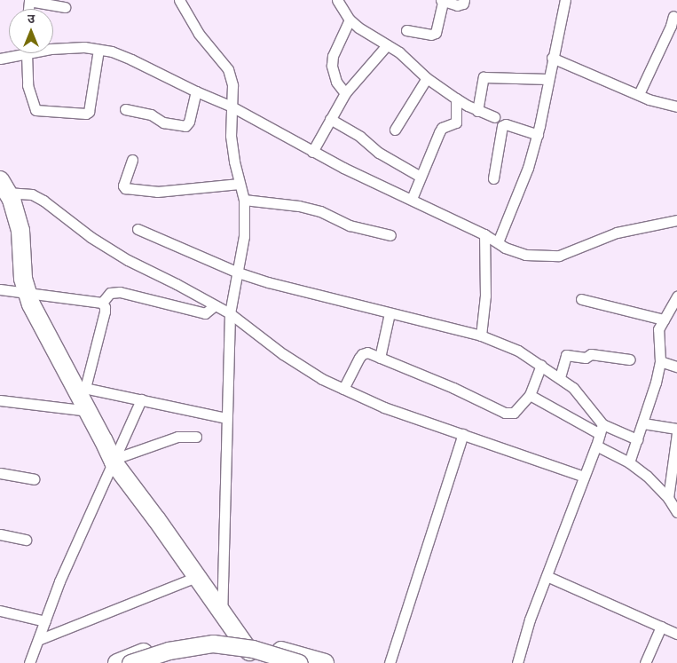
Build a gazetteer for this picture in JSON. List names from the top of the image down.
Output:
{
  "north": "top"
}
